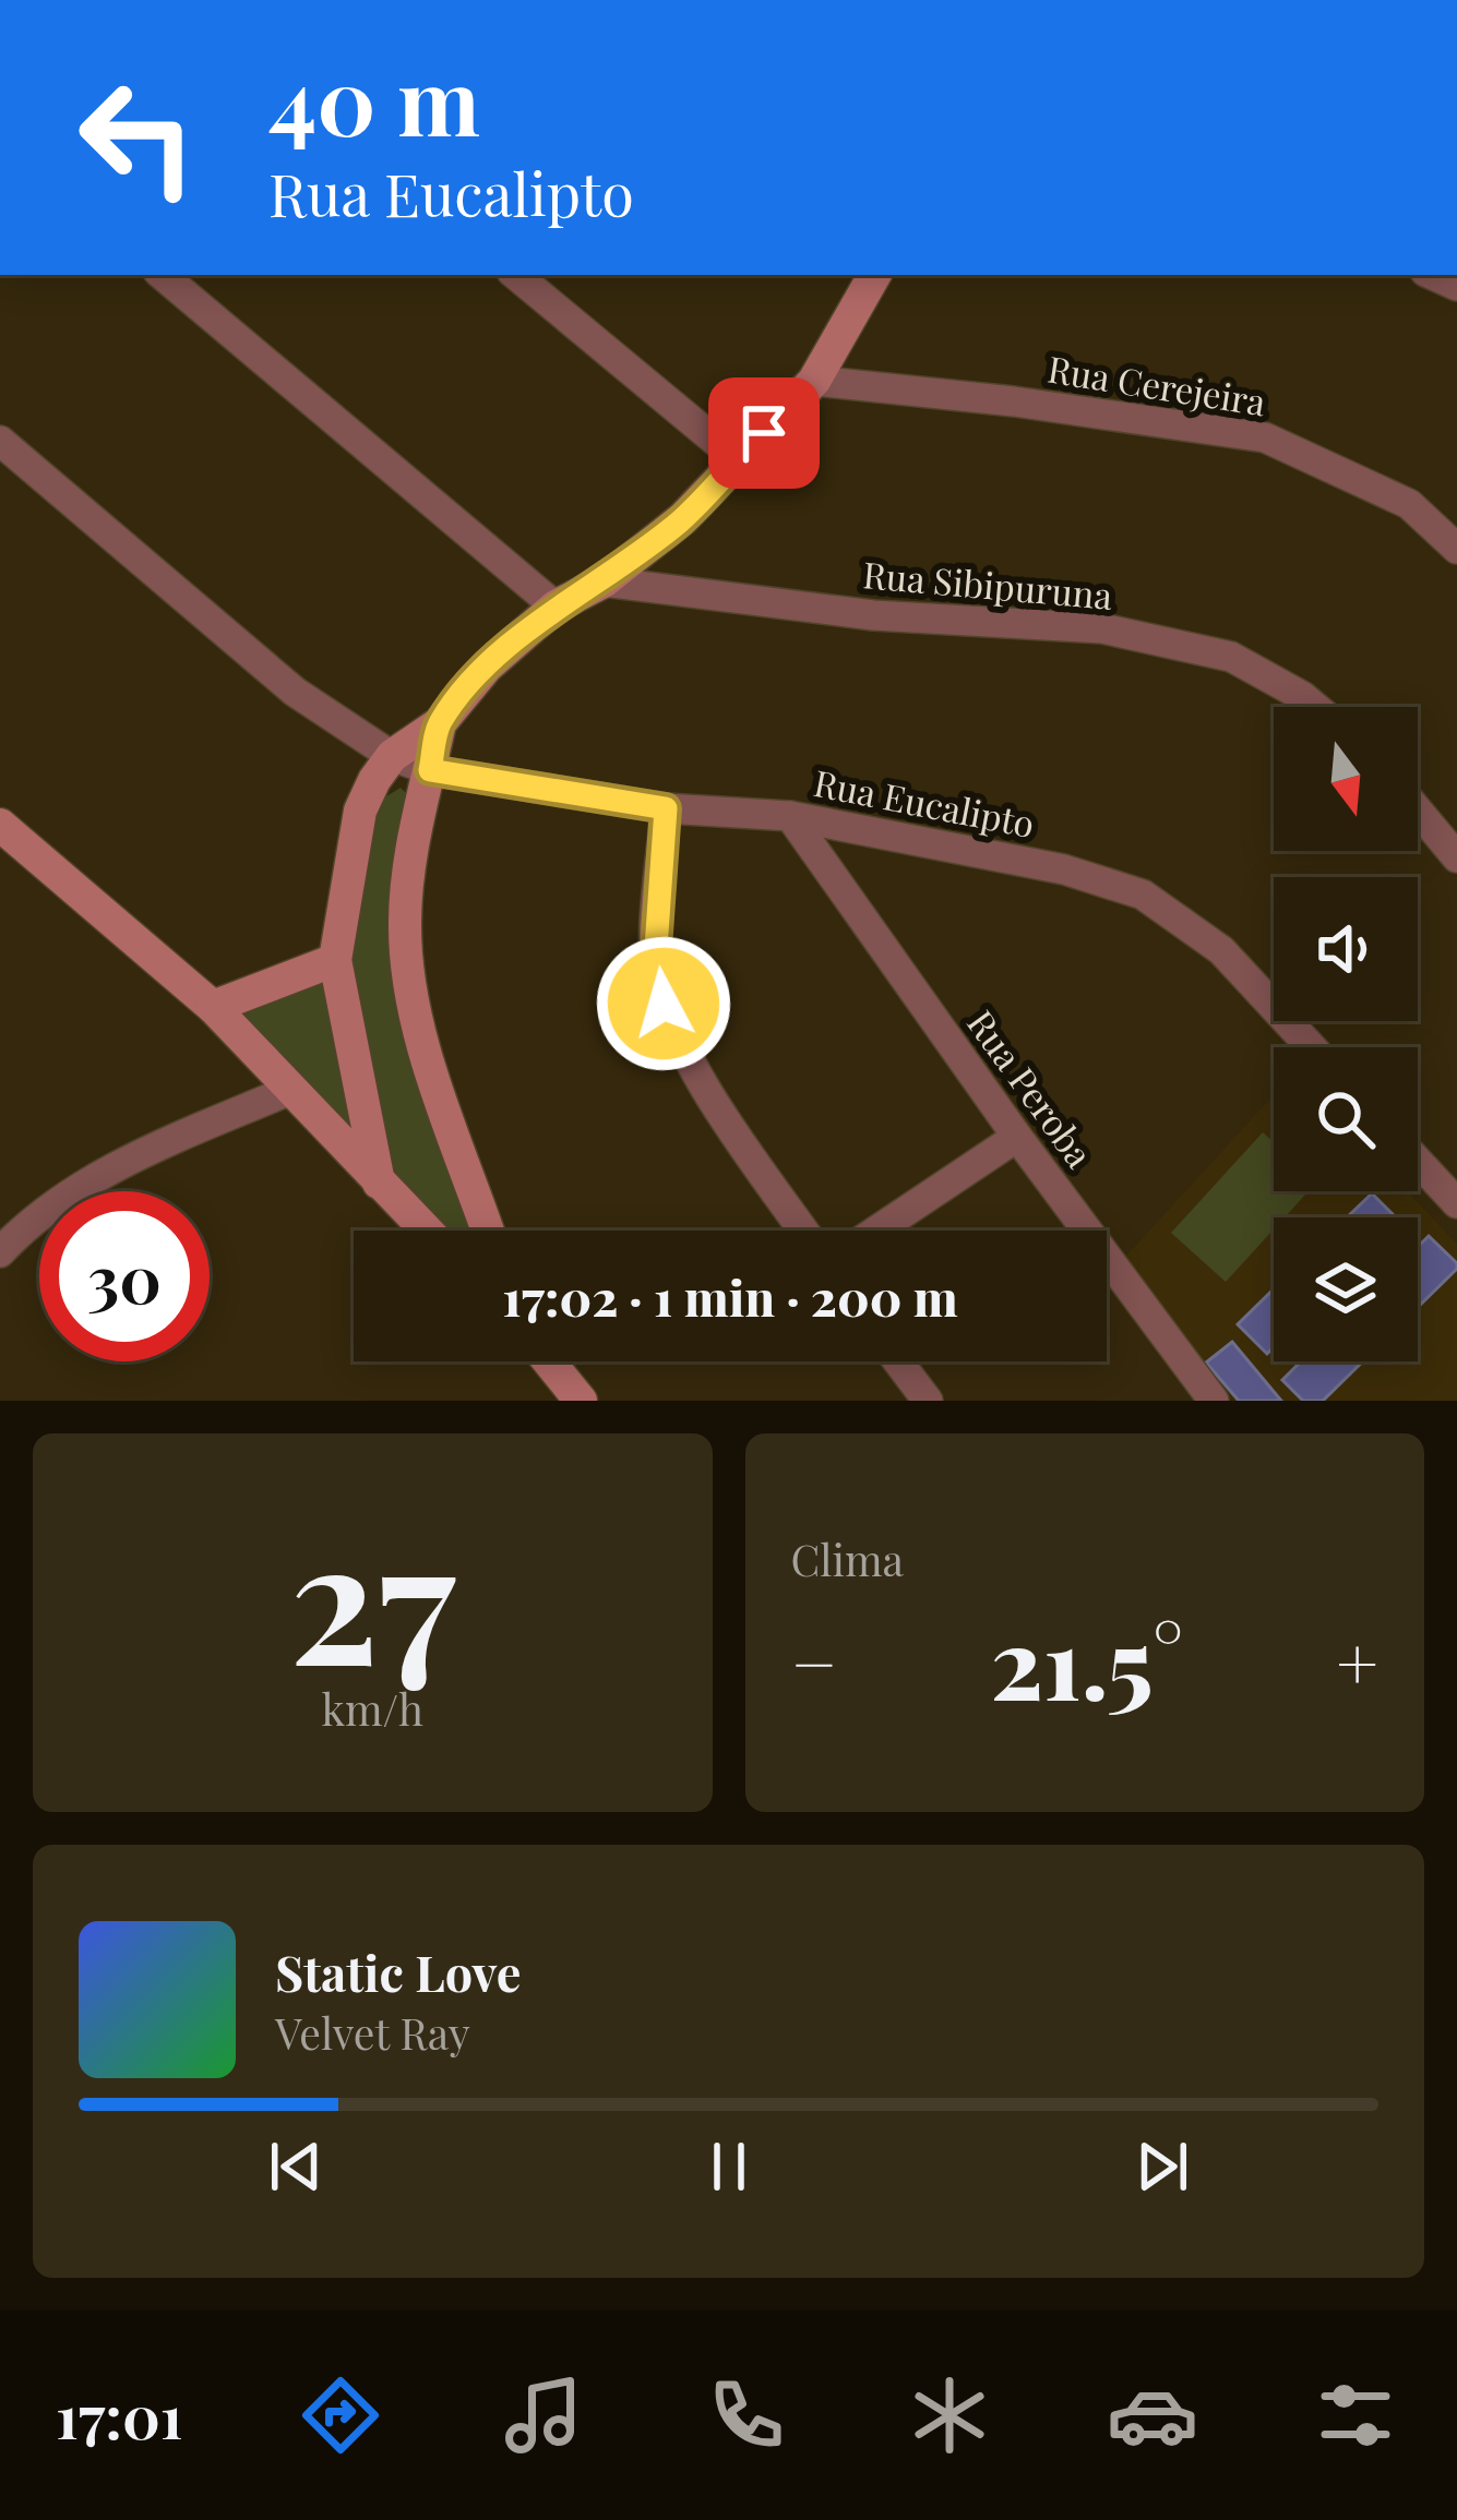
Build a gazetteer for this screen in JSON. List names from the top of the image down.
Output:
{
  "streets": {
    "street": [
      "Rua Cerejeira",
      "Rua Sibipuruna",
      "Rua Eucalipto",
      "Rua Peroba"
    ]
  },
  "crossings": [
    ["Rua Eucalipto", "Rua Peroba"]
  ],
  "north": "bottom",
  "page": {
    "turn": ["40 m", "Rua Eucalipto"],
    "limit": "30",
    "trip": "17:02 · 1 min · 200 m",
    "tile": [
      ["27", "km/h"],
      "Clima"
    ],
    "heat": ["−", "21.5°", "+"],
    "song": ["Static Love", "Velvet Ray"],
    "tabs": "17:01"
  }
}
